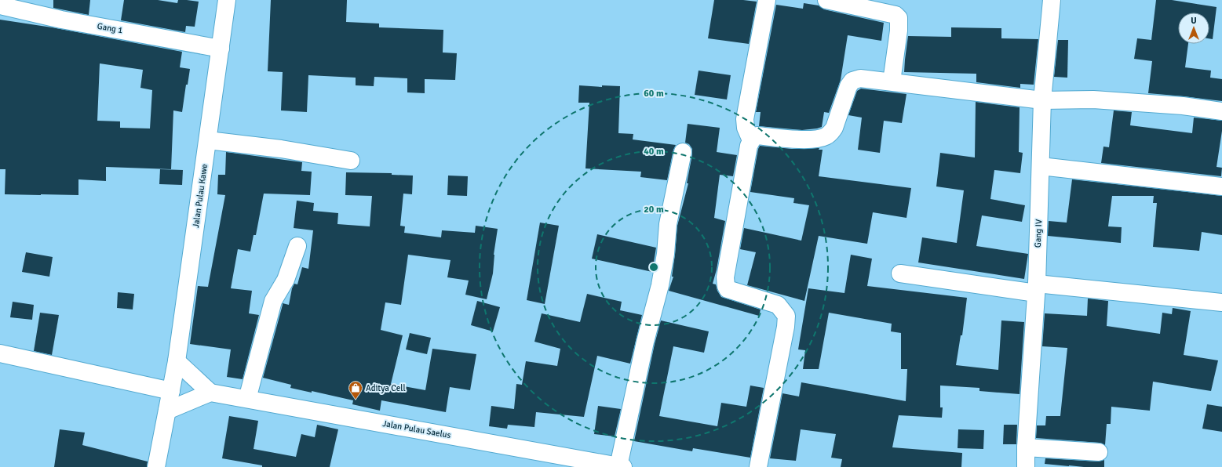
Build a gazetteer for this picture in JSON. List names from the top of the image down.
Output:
{
  "streets": {
    "street": [
      "Gang 1",
      "Jalan Pulau Kawe",
      "Gang IV",
      "Jalan Pulau Saelus"
    ]
  },
  "crossings": [
    ["Gang 1", "Jalan Pulau Kawe"]
  ],
  "places": {
    "shop": ["Aditya Cell"]
  },
  "north": "top",
  "rings": ["60 m", "40 m", "20 m"]
}
